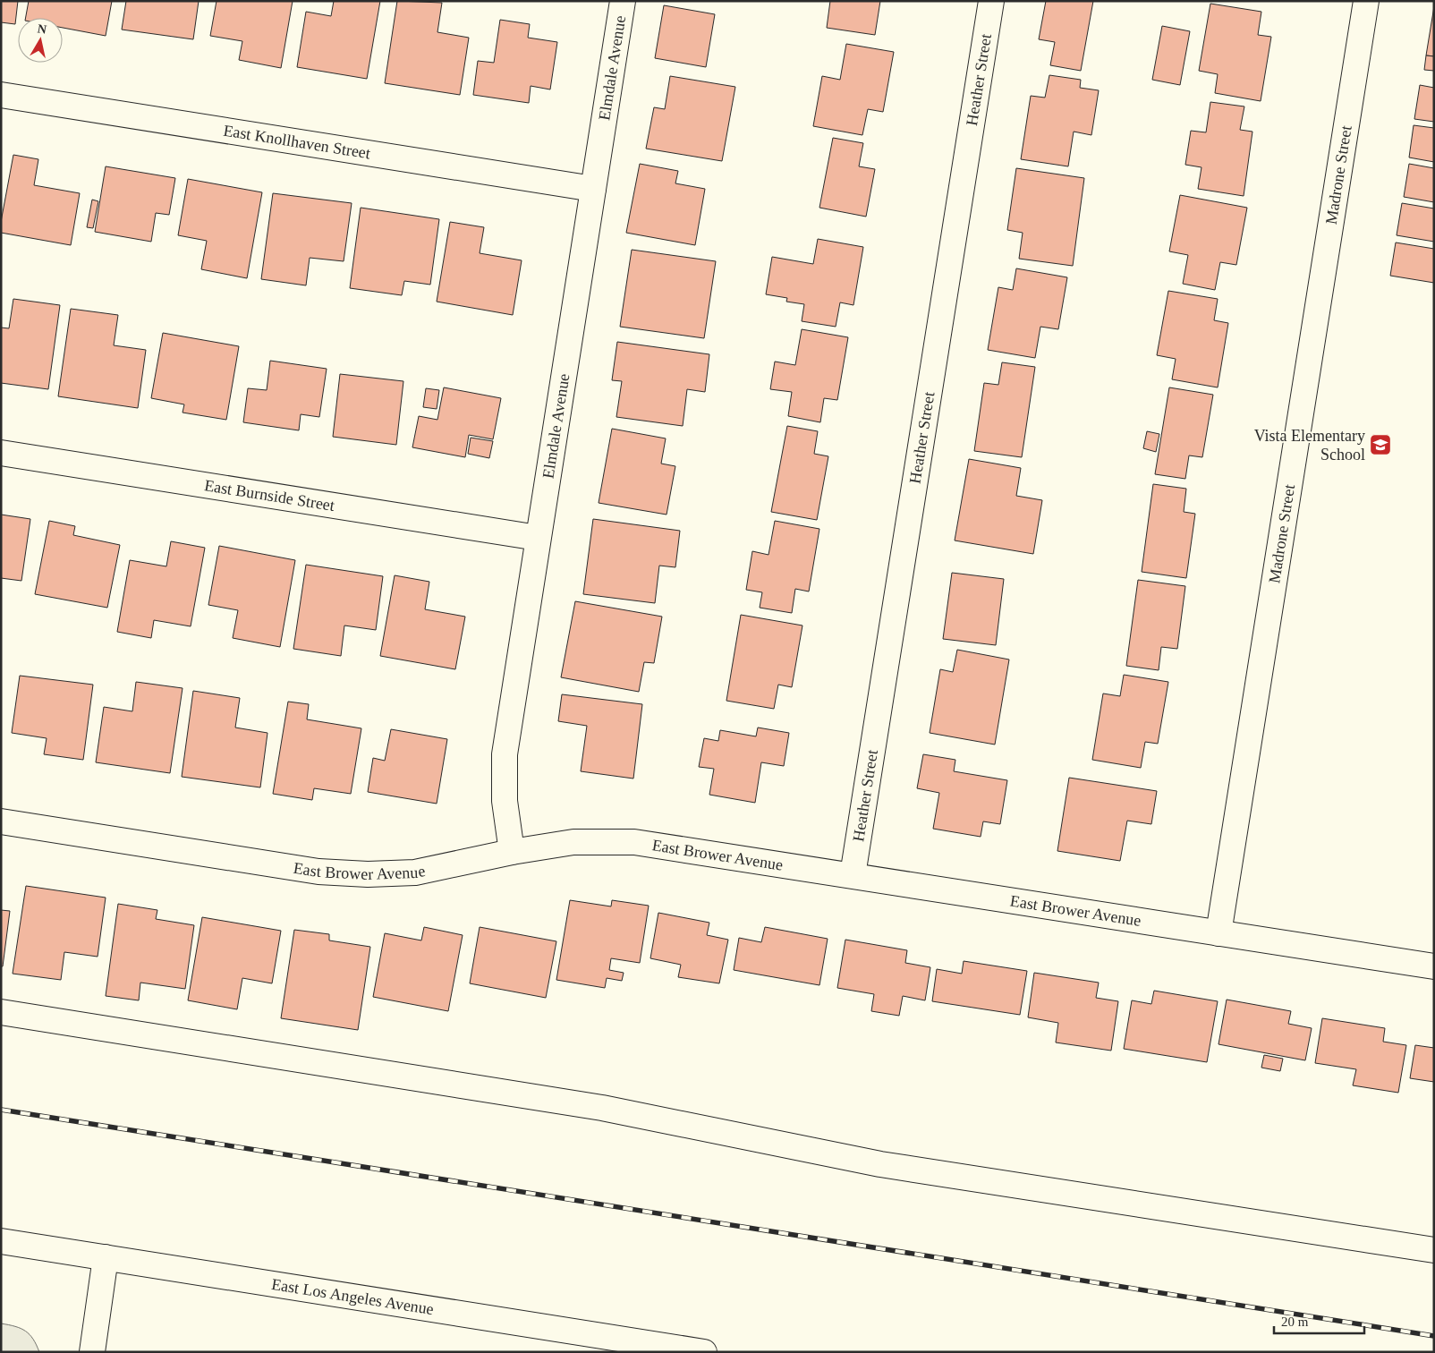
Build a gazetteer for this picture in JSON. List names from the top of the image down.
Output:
{
  "streets": {
    "street": [
      "Elmdale Avenue",
      "Heather Street",
      "East Knollhaven Street",
      "Madrone Street",
      "East Burnside Street",
      "East Brower Avenue",
      "East Los Angeles Avenue"
    ]
  },
  "crossings": [
    ["Elmdale Avenue", "East Knollhaven Street"],
    ["Elmdale Avenue", "East Burnside Street"],
    ["Elmdale Avenue", "East Brower Avenue"],
    ["Heather Street", "East Brower Avenue"],
    ["Madrone Street", "East Brower Avenue"]
  ],
  "places": {
    "school or university": ["Vista Elementary School"]
  },
  "scale_bar": "20 m",
  "north": "top"
}
